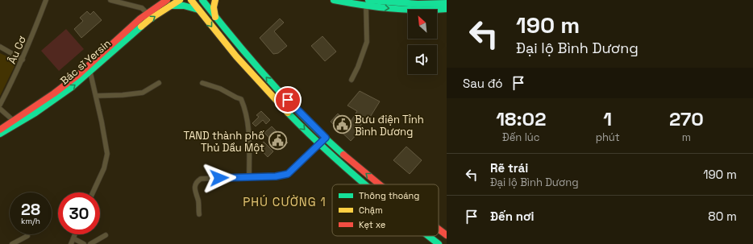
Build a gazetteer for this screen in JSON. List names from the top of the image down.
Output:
{
  "streets": {
    "main road": ["Bác sĩ Yersin"],
    "street": ["Âu Cơ"]
  },
  "districts": ["PHÚ CƯỜNG 1"],
  "places": {
    "public building": ["Bưu điện Tỉnh Bình Dương", "TAND thành phố Thủ Dầu Một"]
  },
  "legend": ["Thông thoáng", "Chậm", "Kẹt xe"],
  "north": "top left",
  "page": {
    "turn": ["190 m", "Đại lộ Bình Dương"],
    "then": "Sau đó",
    "eta": [
      "18:02",
      "Đến lúc",
      "1",
      "phút",
      "270",
      "m"
    ],
    "list": [
      {
        "name": "Rẽ trái",
        "note": "Đại lộ Bình Dương",
        "value": "190 m"
      },
      {
        "name": "Đến nơi",
        "value": "80 m"
      }
    ],
    "speed": "28 km/h",
    "limit": "30"
  }
}
